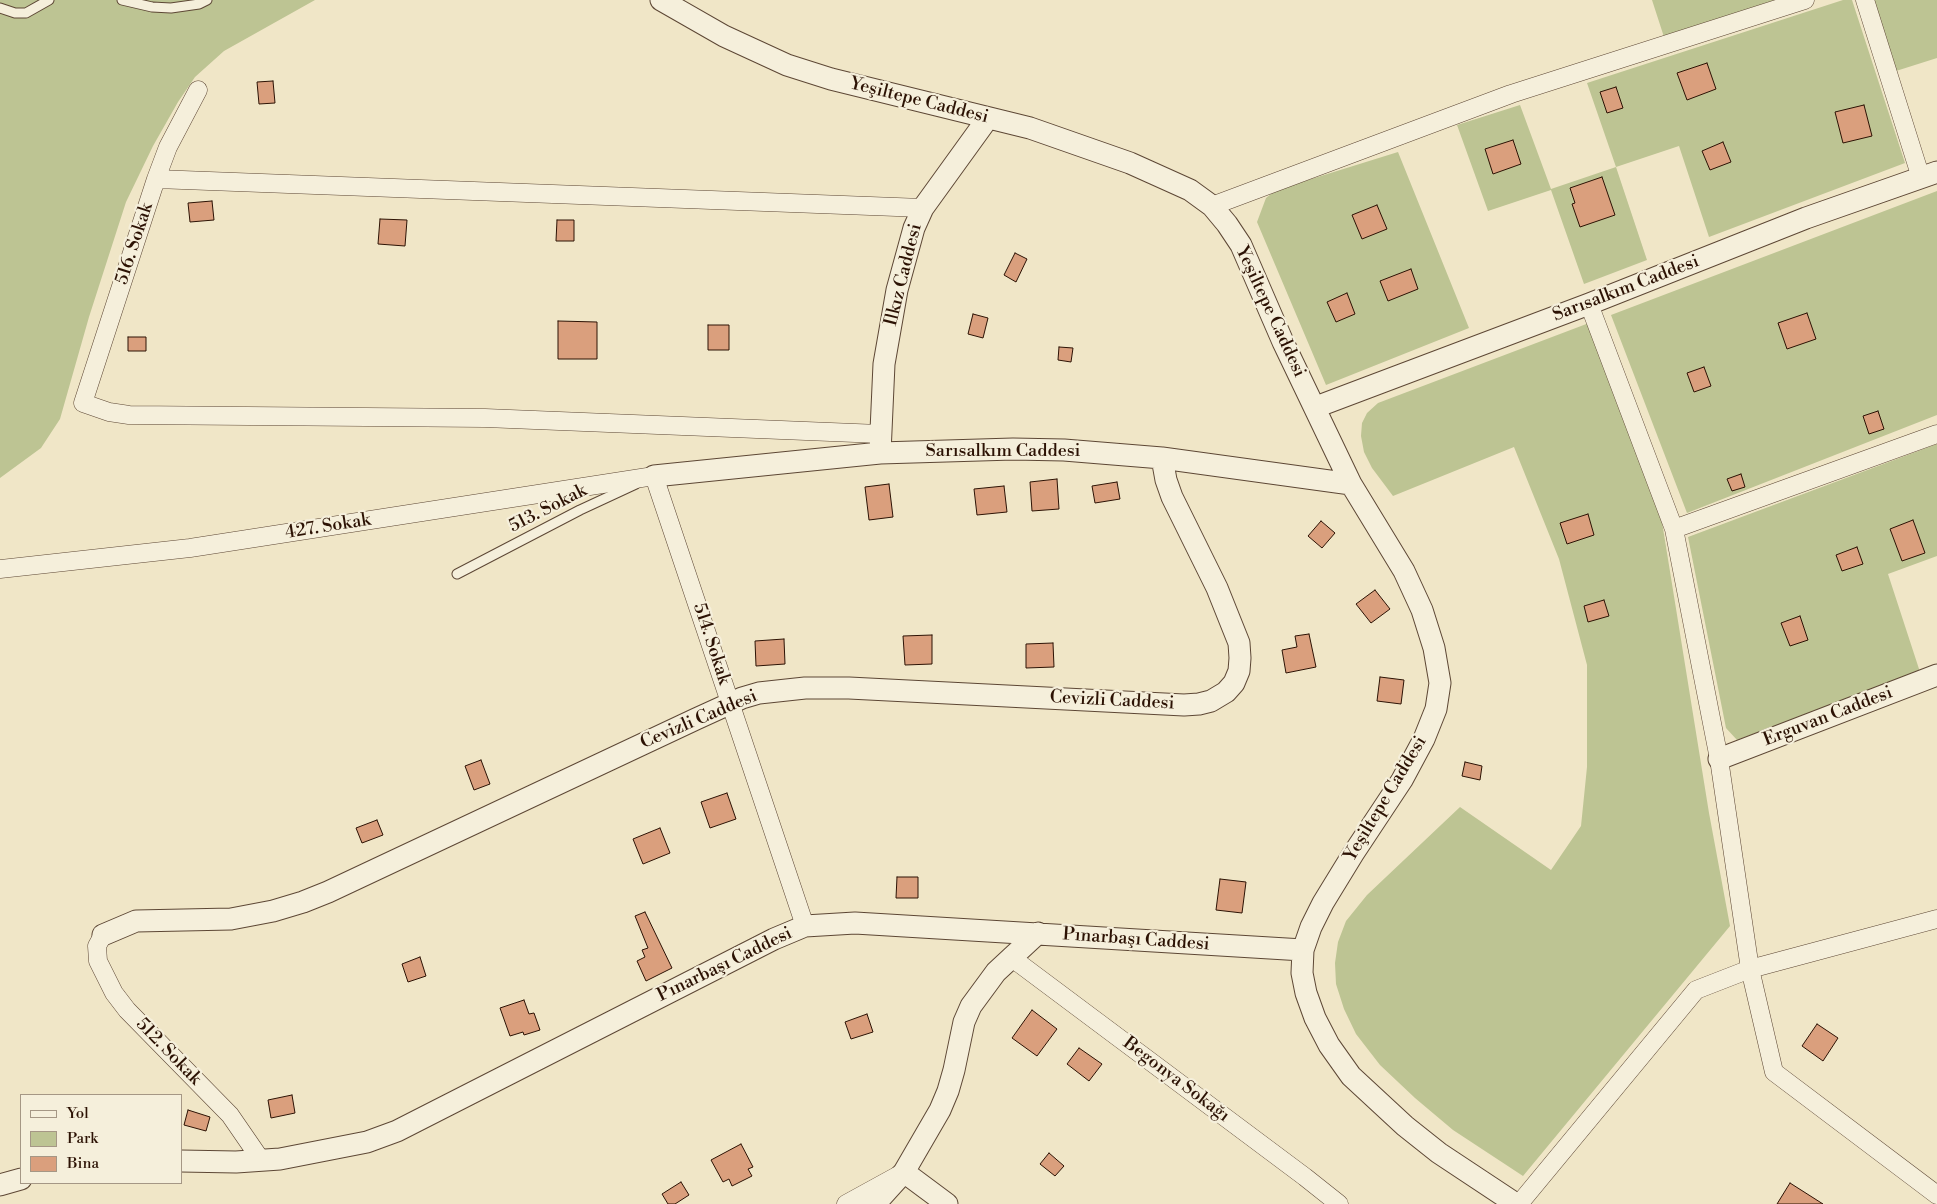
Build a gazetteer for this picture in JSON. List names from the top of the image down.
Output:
{
  "streets": {
    "street": [
      "Yeşiltepe Caddesi",
      "516. Sokak",
      "Ilkız Caddesi",
      "Sarısalkım Caddesi",
      "427. Sokak",
      "514. Sokak",
      "Cevizli Caddesi",
      "Erguvan Caddesi",
      "Pınarbaşı Caddesi",
      "512. Sokak",
      "Begonya Sokağı"
    ],
    "lane": ["513. Sokak"]
  },
  "crossings": [
    ["Yeşiltepe Caddesi", "Ilkız Caddesi"],
    ["Yeşiltepe Caddesi", "Sarısalkım Caddesi"],
    ["Yeşiltepe Caddesi", "Pınarbaşı Caddesi"],
    ["516. Sokak", "Ilkız Caddesi"],
    ["516. Sokak", "Sarısalkım Caddesi"],
    ["Ilkız Caddesi", "Sarısalkım Caddesi"],
    ["Sarısalkım Caddesi", "513. Sokak"],
    ["Sarısalkım Caddesi", "427. Sokak"],
    ["Sarısalkım Caddesi", "514. Sokak"],
    ["Sarısalkım Caddesi", "Cevizli Caddesi"],
    ["513. Sokak", "427. Sokak"],
    ["513. Sokak", "514. Sokak"],
    ["427. Sokak", "514. Sokak"],
    ["514. Sokak", "Cevizli Caddesi"],
    ["514. Sokak", "Pınarbaşı Caddesi"],
    ["Cevizli Caddesi", "512. Sokak"],
    ["Pınarbaşı Caddesi", "512. Sokak"]
  ],
  "legend": ["Yol", "Park", "Bina"]
}
